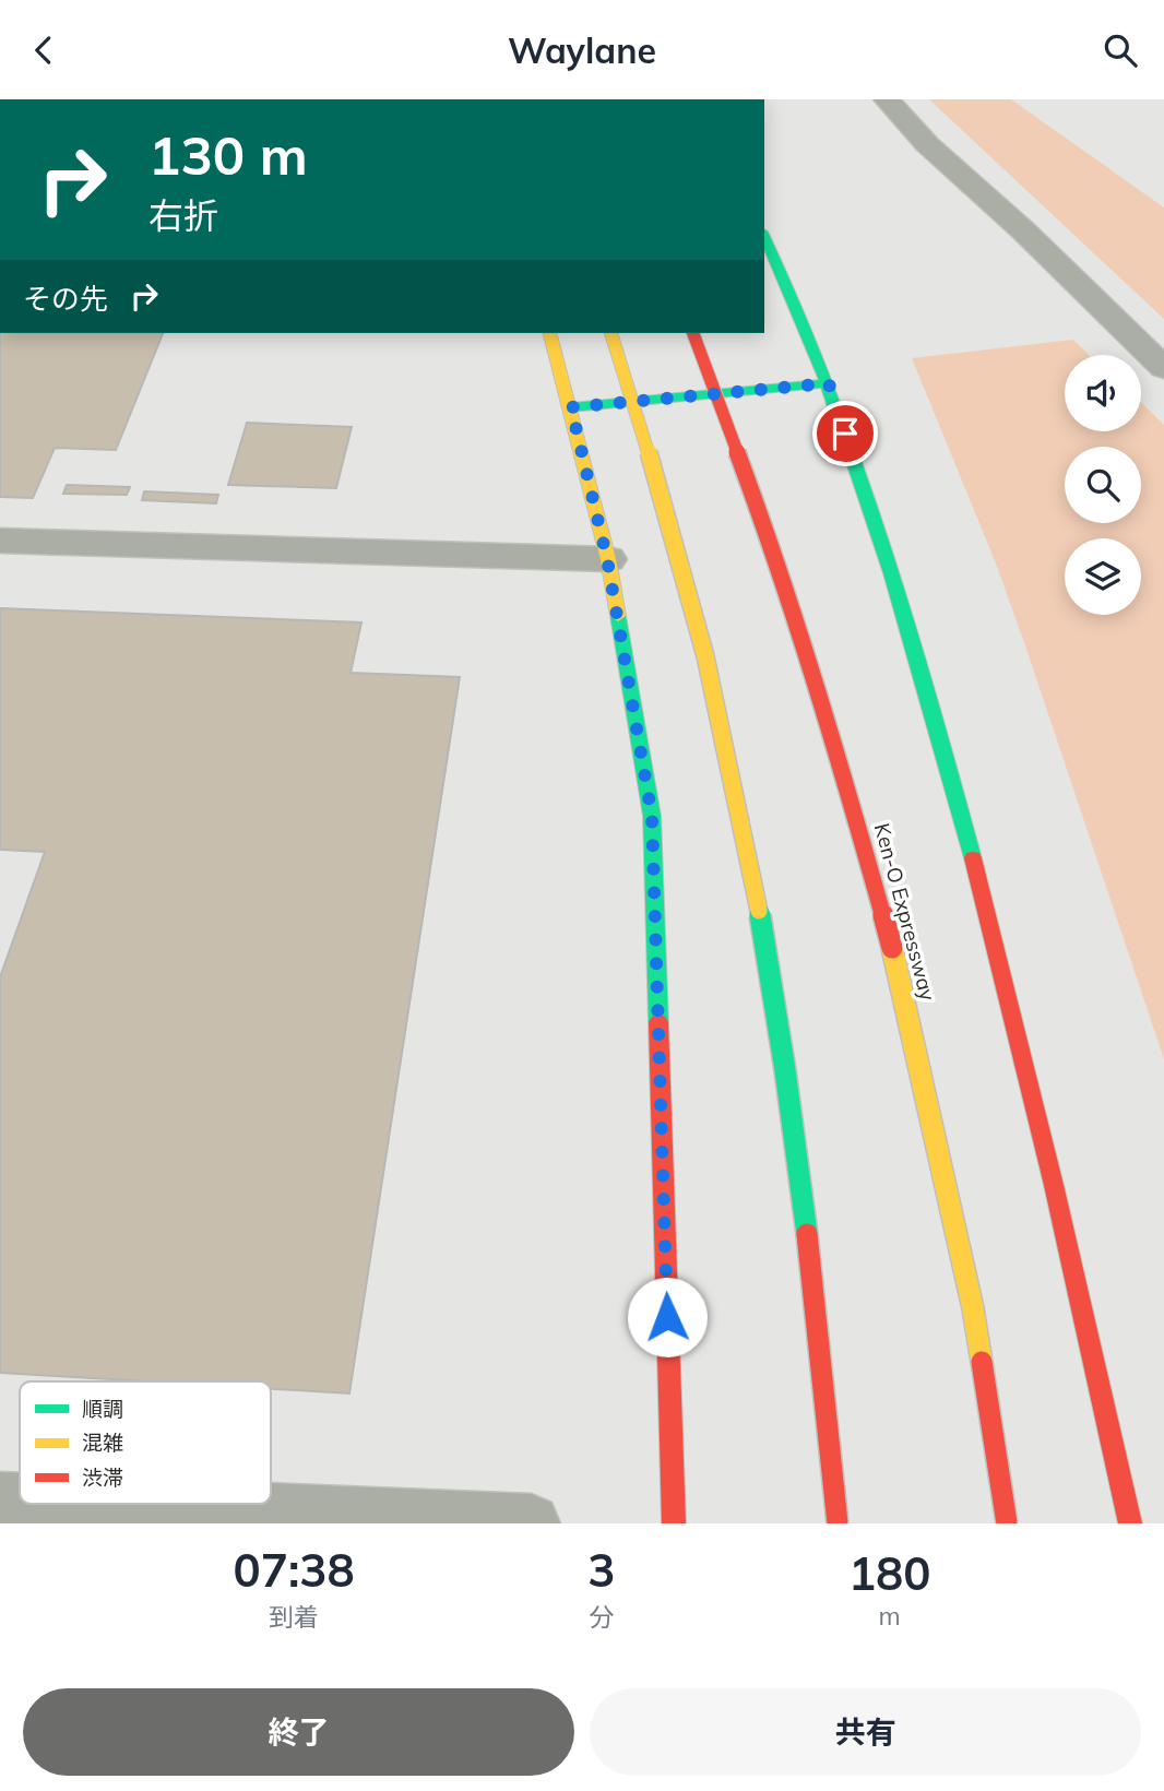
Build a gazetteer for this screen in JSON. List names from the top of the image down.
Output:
{
  "streets": {
    "main road": ["Ken-O Expressway"]
  },
  "legend": ["順調", "混雑", "渋滞"],
  "page": {
    "header": "Waylane",
    "turn": ["130 m", "右折"],
    "then": "その先",
    "eta": [
      "07:38",
      "到着",
      "3",
      "分",
      "180",
      "m"
    ],
    "buttons": ["終了", "共有"]
  }
}
